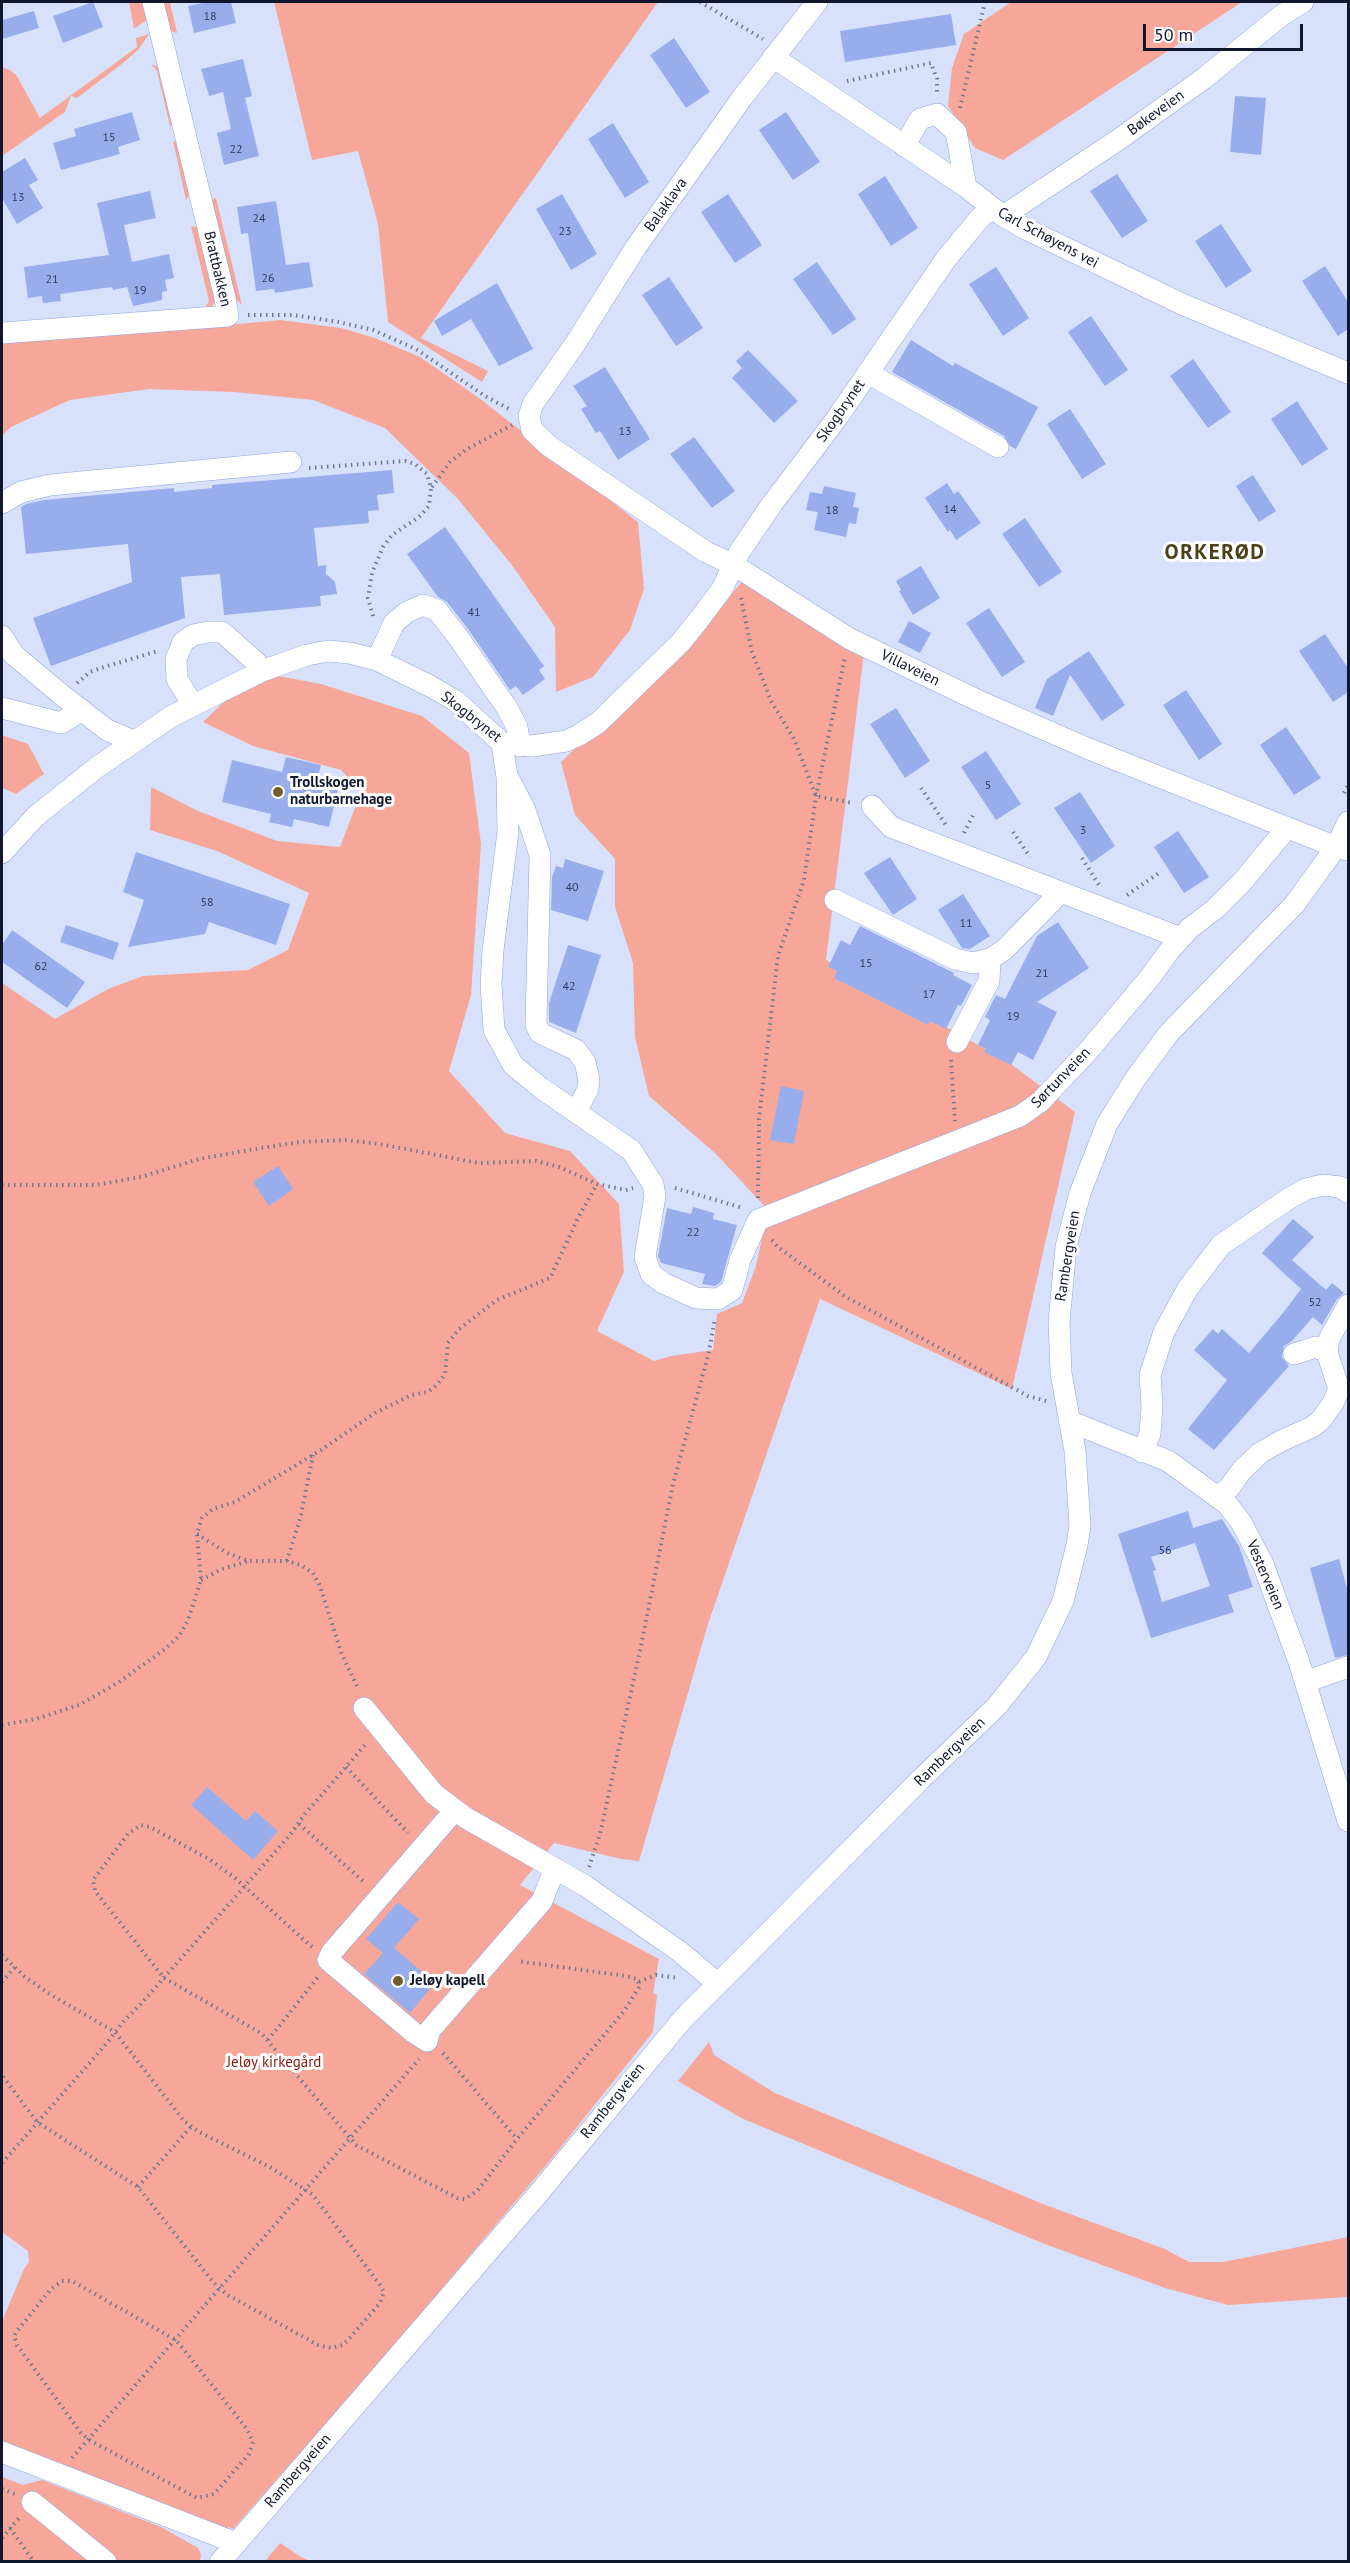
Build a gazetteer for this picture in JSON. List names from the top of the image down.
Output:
{
  "streets": {
    "street": [
      "Bøkeveien",
      "Balaklava",
      "Carl Schøyens vei",
      "Brattbakken",
      "Skogbrynet",
      "Villaveien",
      "Sørtunveien",
      "Rambergveien",
      "Vesterveien"
    ]
  },
  "crossings": [
    ["Bøkeveien", "Carl Schøyens vei"],
    ["Bøkeveien", "Skogbrynet"],
    ["Balaklava", "Carl Schøyens vei"],
    ["Balaklava", "Villaveien"],
    ["Carl Schøyens vei", "Skogbrynet"],
    ["Skogbrynet", "Villaveien"],
    ["Villaveien", "Sørtunveien"],
    ["Villaveien", "Rambergveien"],
    ["Rambergveien", "Vesterveien"]
  ],
  "districts": ["ORKERØD"],
  "parks": ["Jeløy kirkegård"],
  "places": ["Trollskogen naturbarnehage", "Jeløy kapell"],
  "house_numbers": [
    "18",
    "15",
    "22",
    "13",
    "24",
    "23",
    "26",
    "21",
    "19",
    "13",
    "14",
    "18",
    "41",
    "5",
    "3",
    "40",
    "58",
    "11",
    "15",
    "62",
    "21",
    "42",
    "17",
    "19",
    "22",
    "52",
    "56"
  ],
  "scale_bar": "50 m"
}
